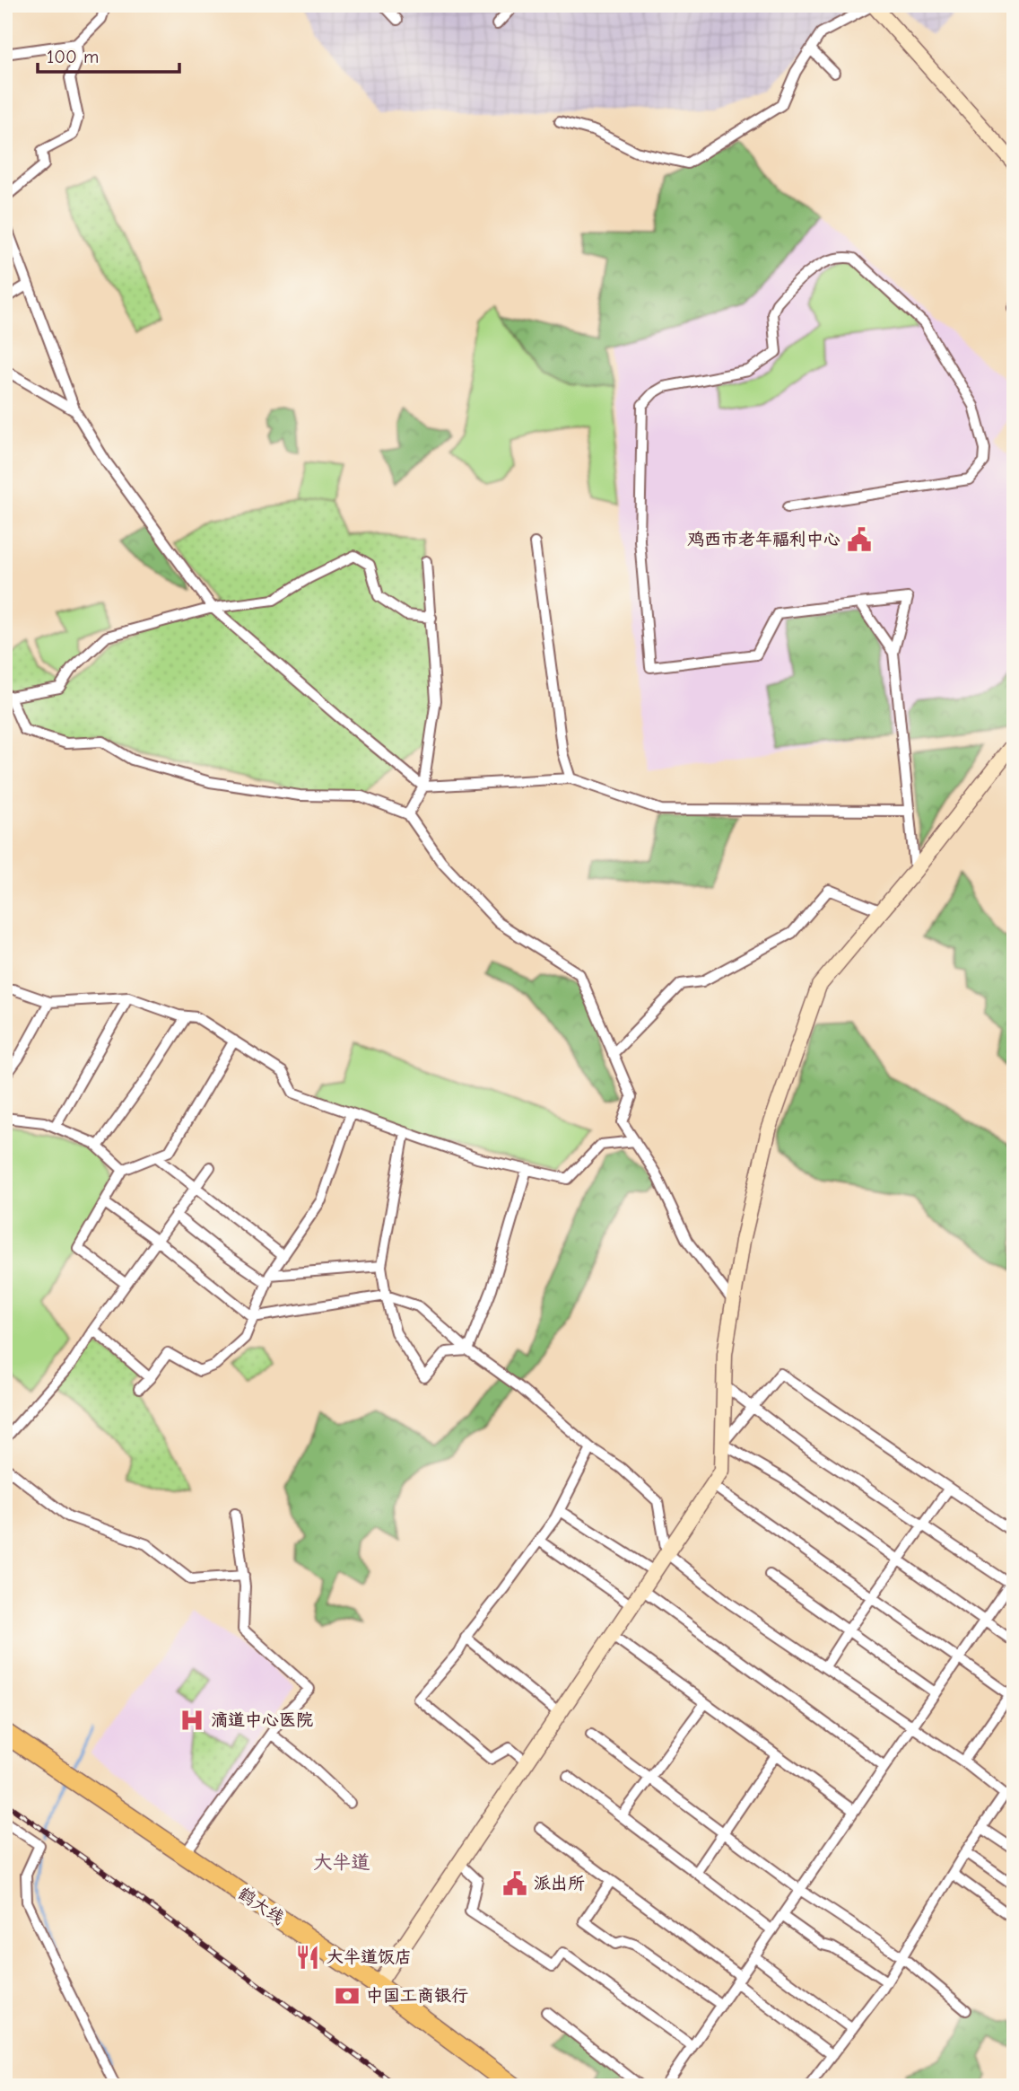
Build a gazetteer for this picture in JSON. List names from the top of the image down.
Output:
{
  "streets": {
    "highway": ["鹤大线"]
  },
  "districts": ["大半道"],
  "places": {
    "public building": ["鸡西市老年福利中心", "派出所"],
    "hospital": ["滴道中心医院"],
    "restaurant": ["大半道饭店"],
    "bank": ["中国工商银行"]
  },
  "scale_bar": "100 m"
}
